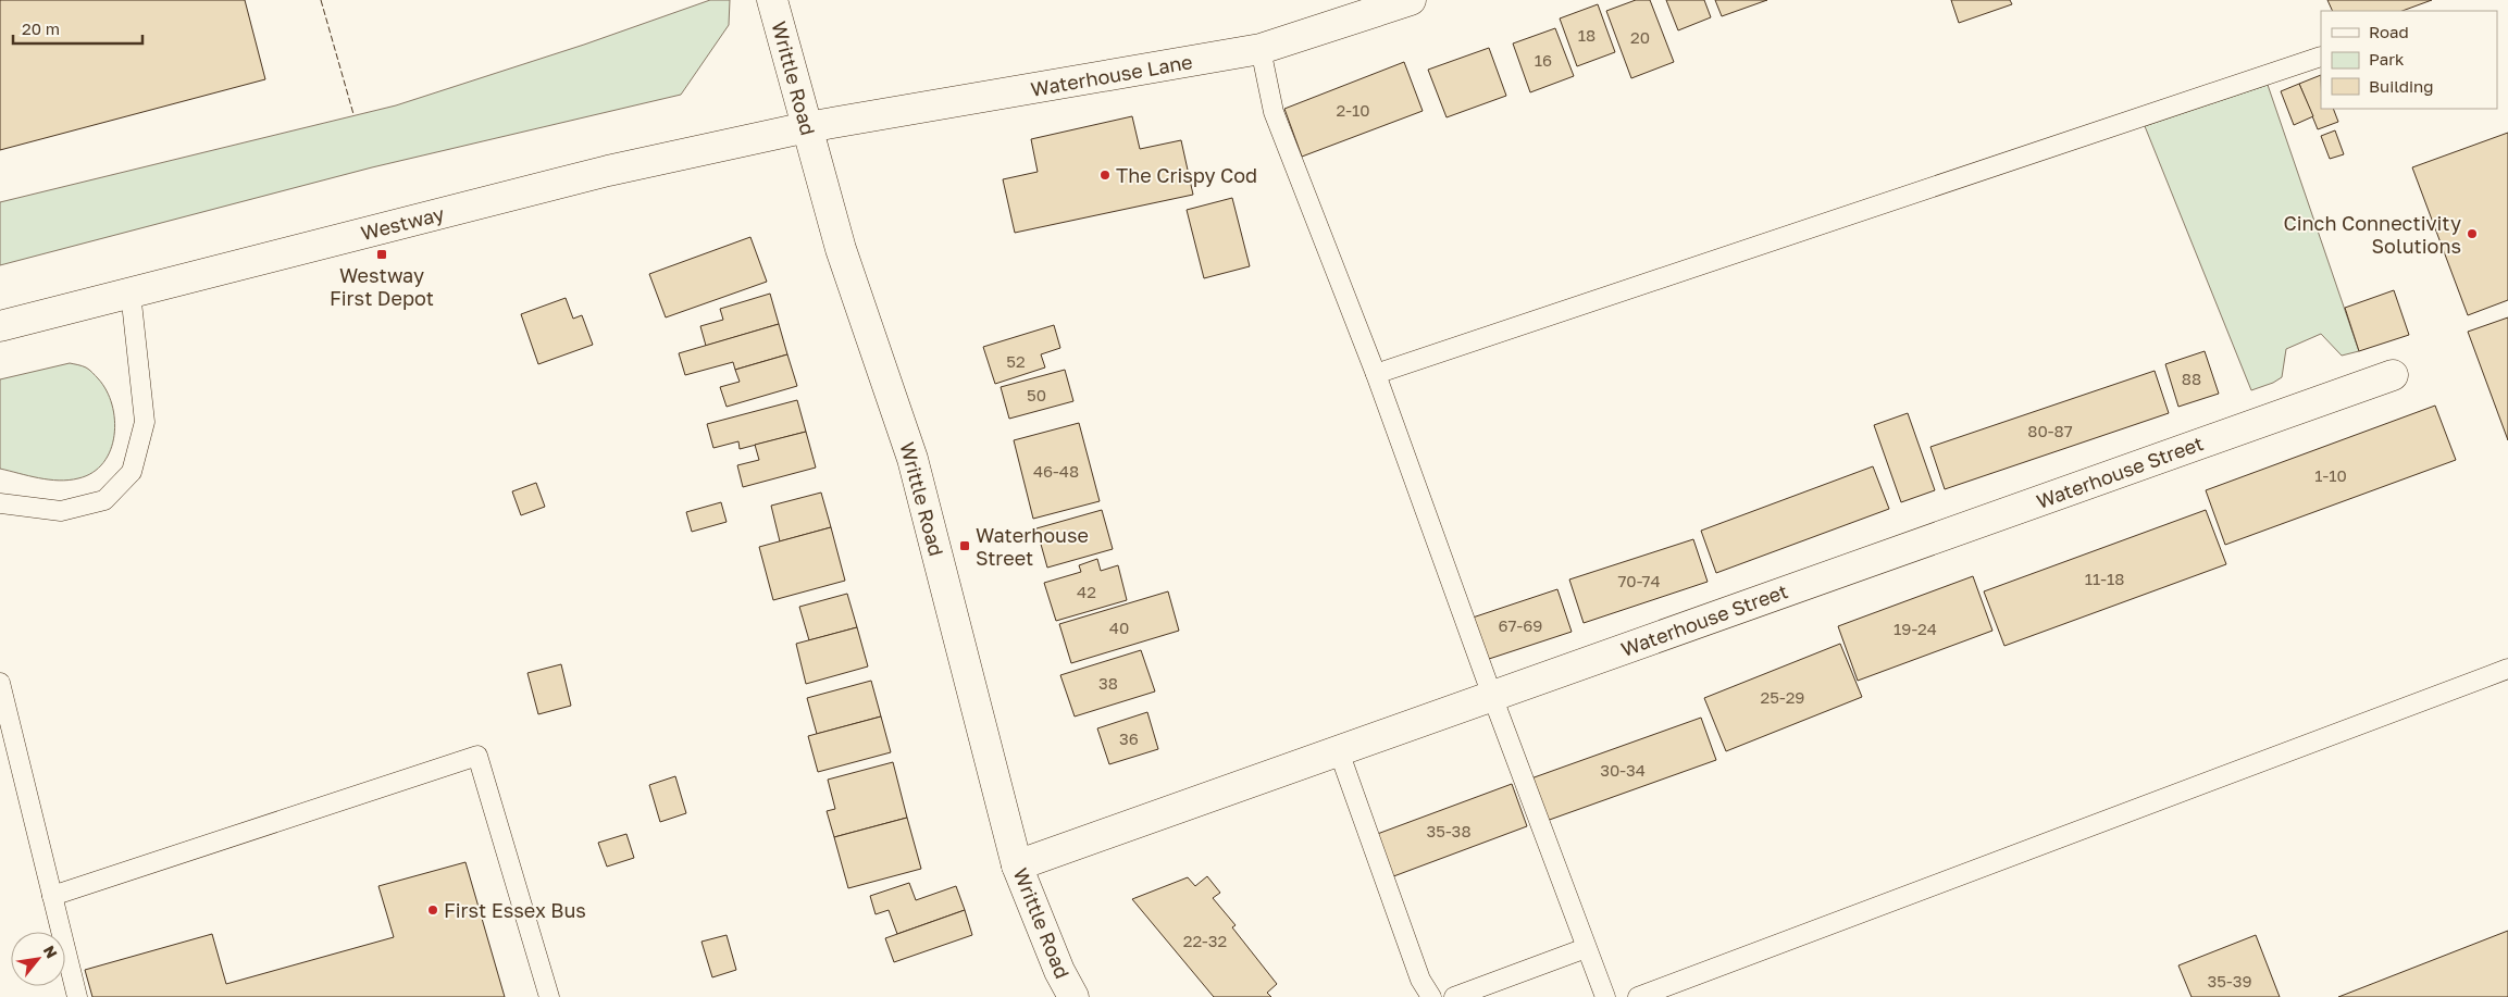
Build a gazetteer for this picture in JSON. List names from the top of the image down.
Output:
{
  "streets": {
    "street": [
      "Waterhouse Lane",
      "Writtle Road",
      "Westway",
      "Waterhouse Street"
    ]
  },
  "crossings": [
    ["Waterhouse Lane", "Writtle Road"],
    ["Waterhouse Lane", "Westway"],
    ["Writtle Road", "Westway"],
    ["Writtle Road", "Waterhouse Street"]
  ],
  "places": {
    "other": ["The Crispy Cod", "Cinch Connectivity Solutions", "First Essex Bus"],
    "transit": ["Westway First Depot", "Waterhouse Street"]
  },
  "house_numbers": [
    "18",
    "20",
    "16",
    "2-10",
    "52",
    "88",
    "50",
    "80-87",
    "46-48",
    "1-10",
    "11-18",
    "70-74",
    "42",
    "67-69",
    "40",
    "19-24",
    "38",
    "25-29",
    "36",
    "30-34",
    "35-38",
    "22-32",
    "35-39"
  ],
  "legend": ["Road", "Park", "Building"],
  "scale_bar": "20 m",
  "north": "top right"
}
